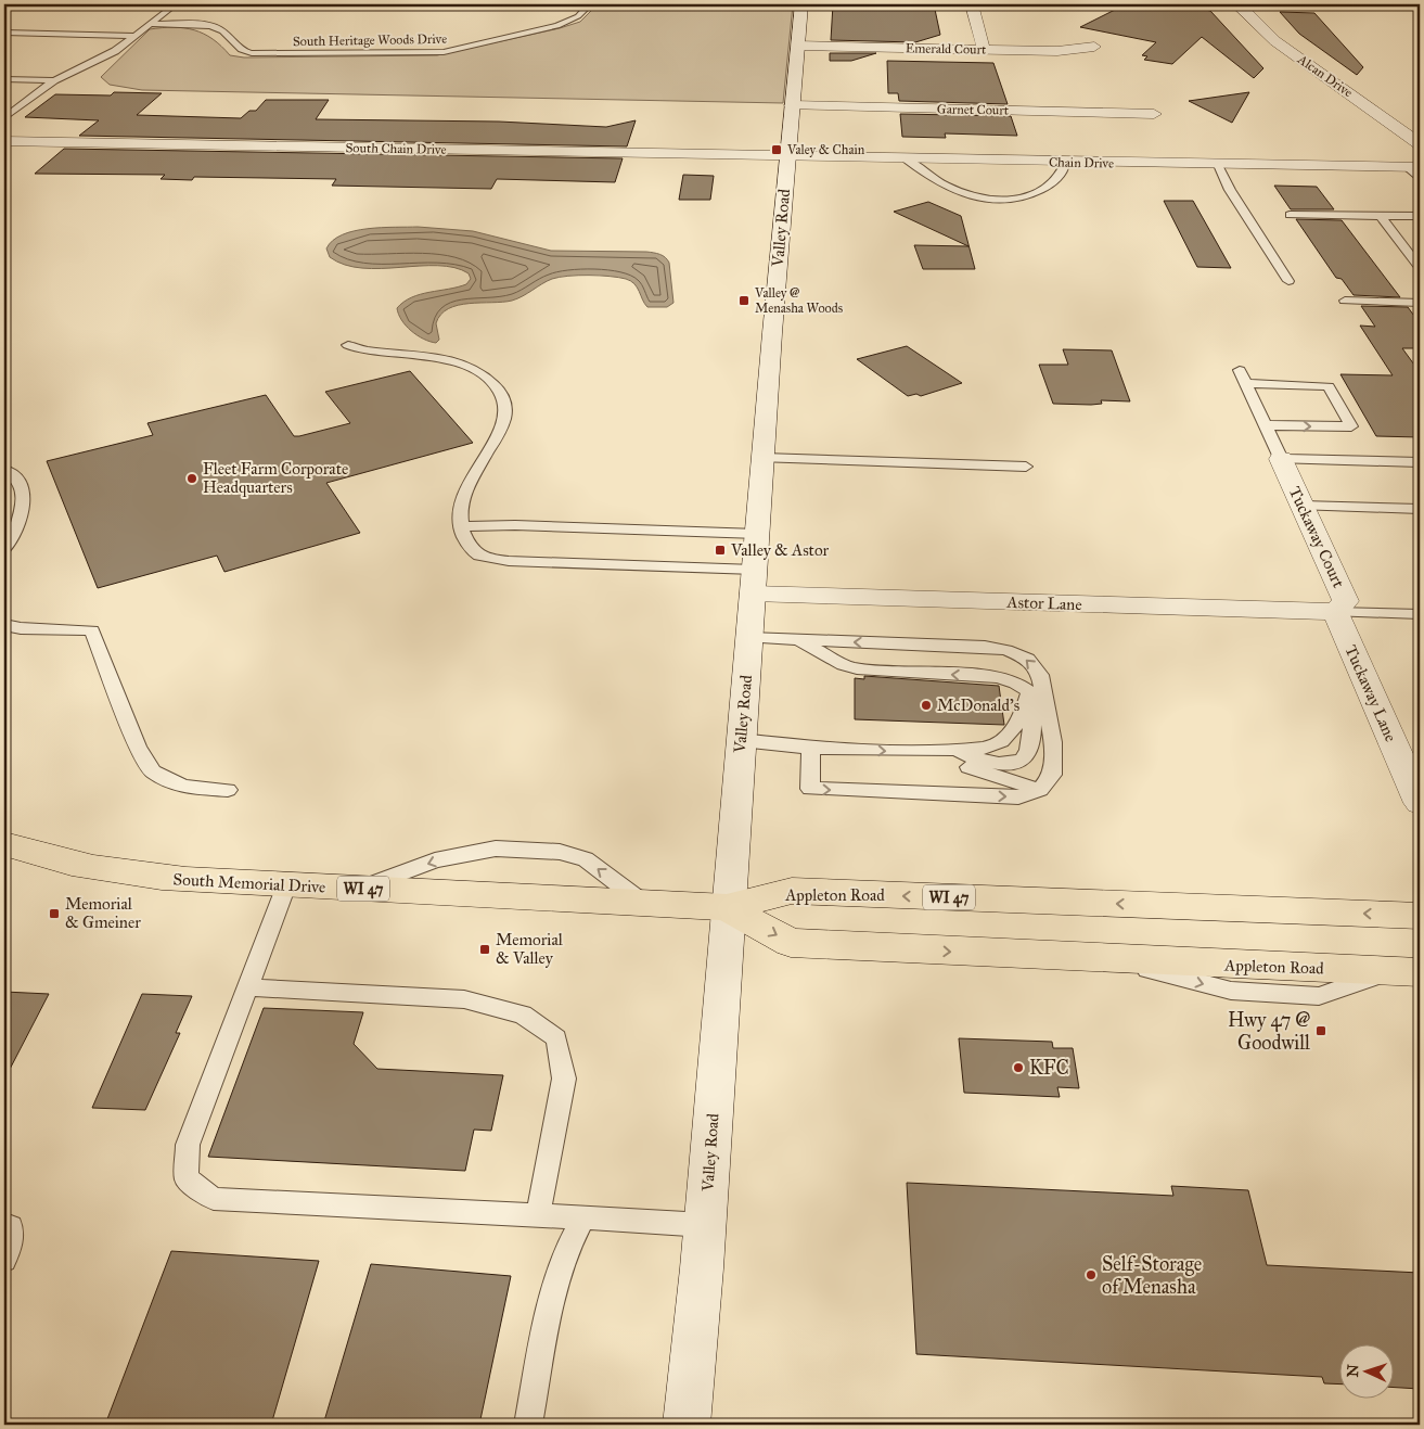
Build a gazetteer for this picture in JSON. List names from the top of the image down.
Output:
{
  "streets": {
    "main road": ["South Memorial Drive", "WI 47", "Appleton Road"],
    "street": [
      "Emerald Court",
      "Alcan Drive",
      "Garnet Court",
      "South Chain Drive",
      "Chain Drive",
      "Valley Road",
      "Tuckaway Court",
      "Astor Lane",
      "Tuckaway Lane"
    ],
    "lane": ["South Heritage Woods Drive"]
  },
  "crossings": [
    ["Emerald Court", "Valley Road"],
    ["Garnet Court", "Valley Road"],
    ["South Chain Drive", "Chain Drive"],
    ["South Chain Drive", "Valley Road"],
    ["Chain Drive", "Valley Road"],
    ["Valley Road", "Astor Lane"],
    ["Valley Road", "South Memorial Drive"],
    ["Valley Road", "Appleton Road"],
    ["Tuckaway Court", "Astor Lane"],
    ["Tuckaway Court", "Tuckaway Lane"],
    ["Astor Lane", "Tuckaway Lane"],
    ["South Memorial Drive", "Appleton Road"]
  ],
  "places": {
    "transit": [
      "Valey & Chain",
      "Valley @ Menasha Woods",
      "Valley & Astor",
      "Memorial & Gmeiner",
      "Memorial & Valley",
      "Hwy 47 @ Goodwill"
    ],
    "other": [
      "Fleet Farm Corporate Headquarters",
      "McDonald's",
      "KFC",
      "Self-Storage of Menasha"
    ]
  },
  "north": "left"
}
